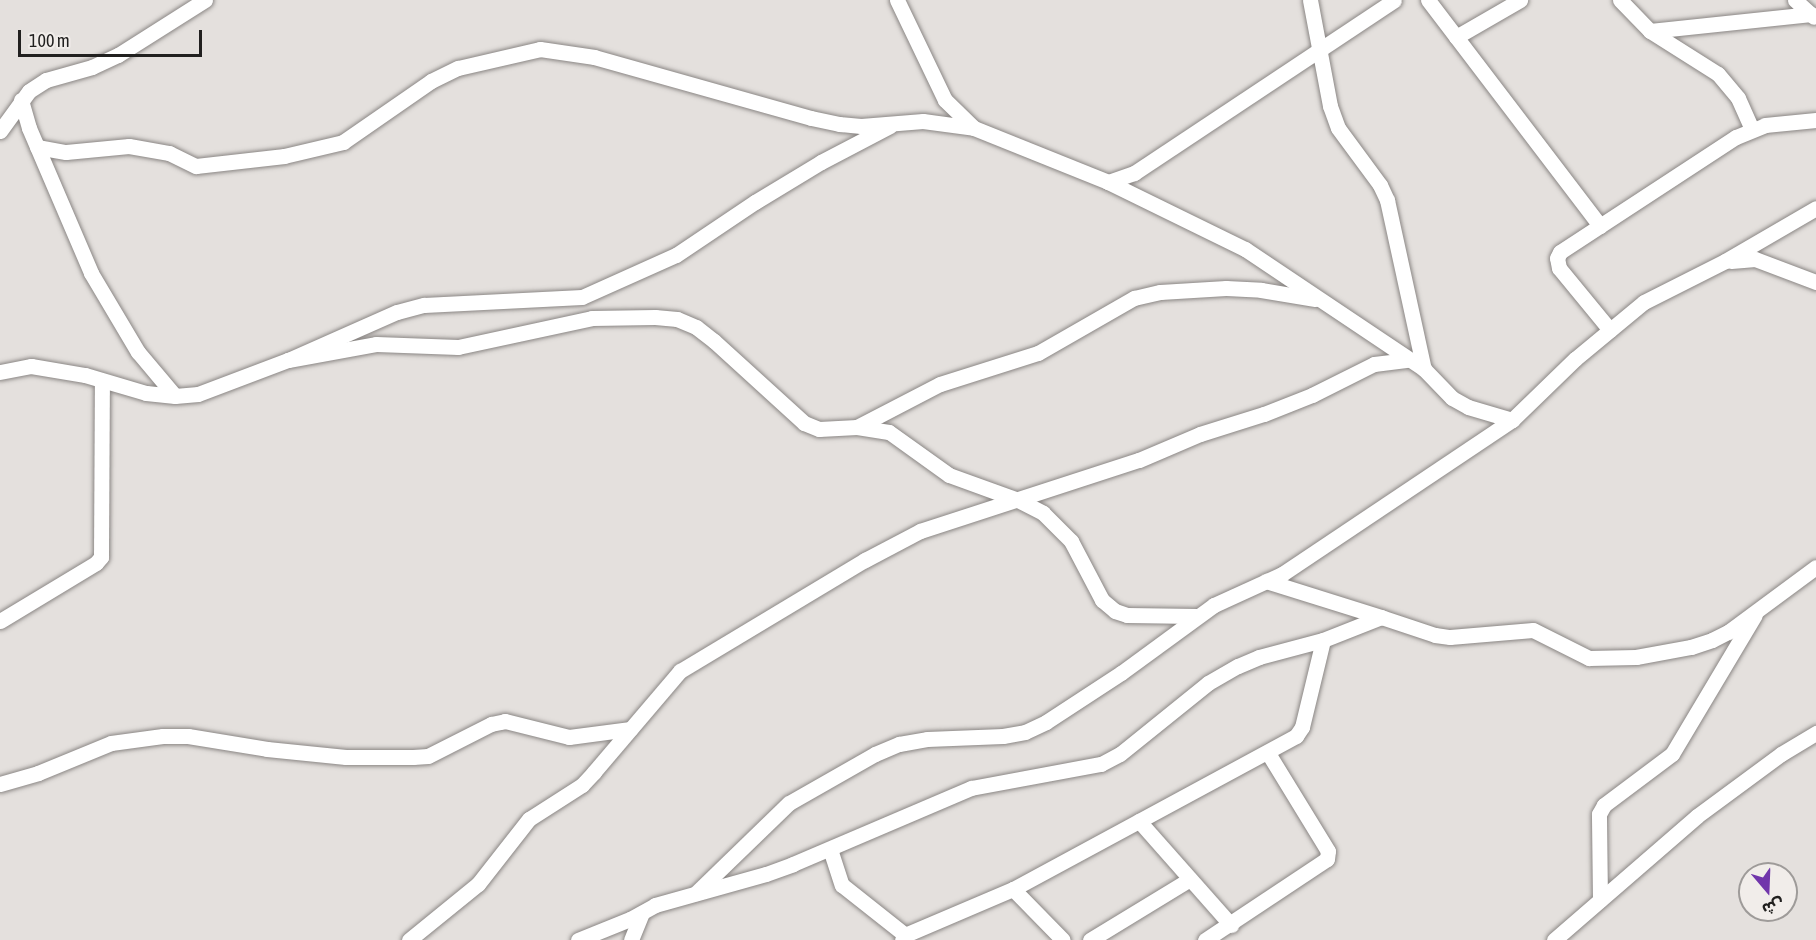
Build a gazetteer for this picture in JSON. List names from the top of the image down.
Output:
{
  "scale_bar": "100 m",
  "north": "bottom"
}
